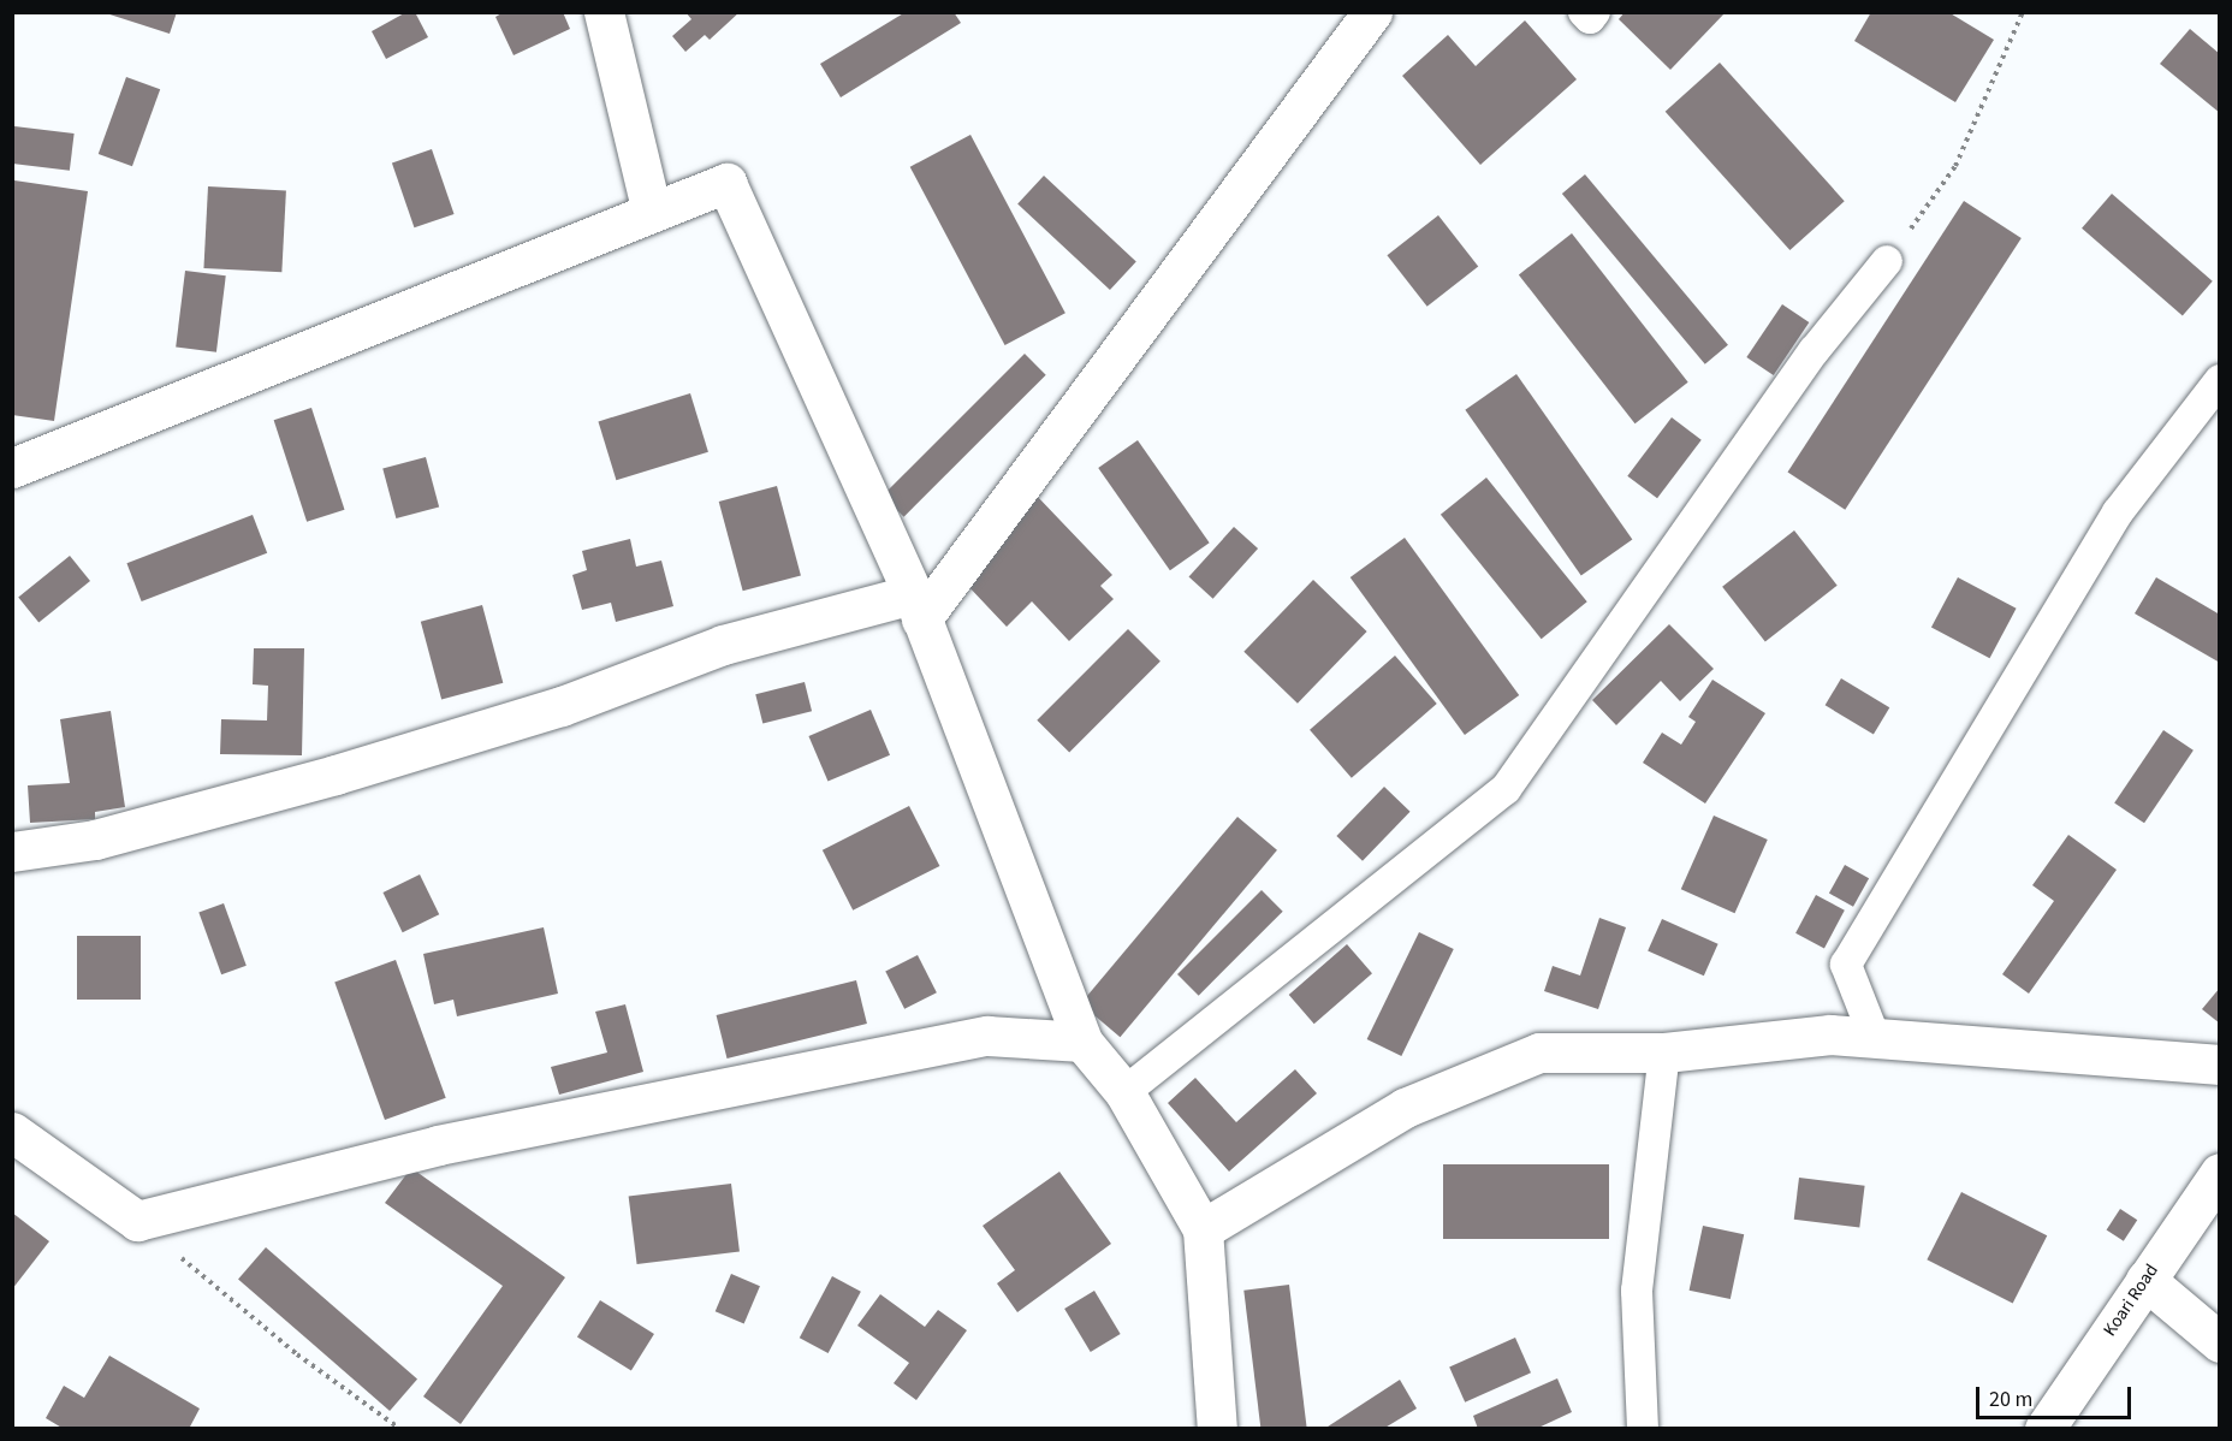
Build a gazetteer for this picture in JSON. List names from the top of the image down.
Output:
{
  "streets": {
    "street": ["Koari Road"]
  },
  "scale_bar": "20 m"
}
